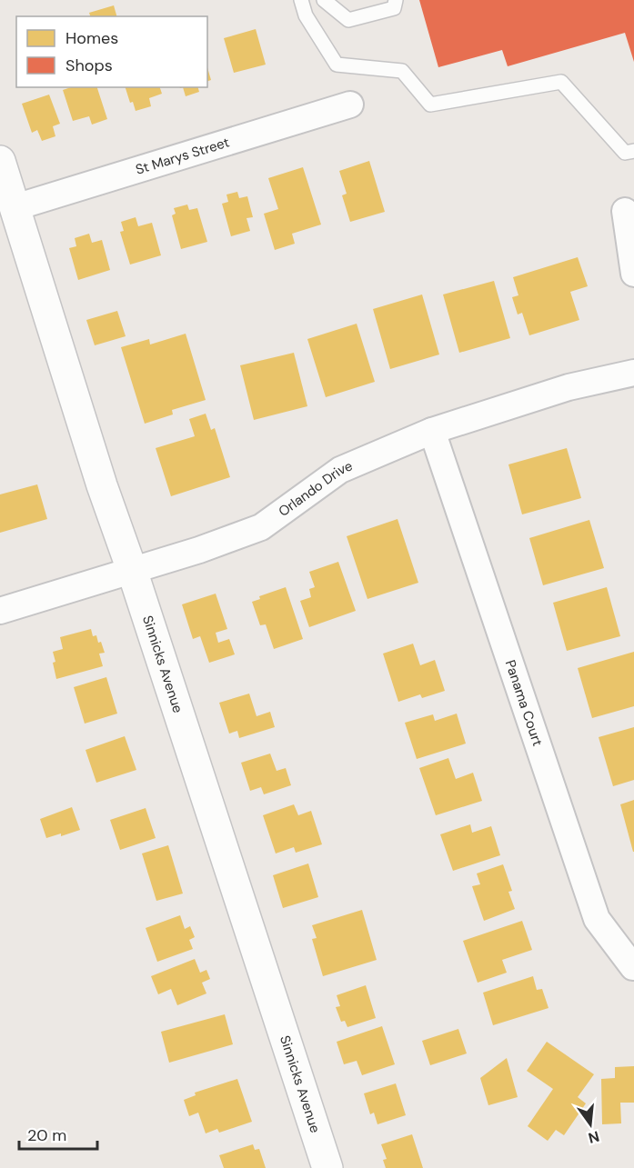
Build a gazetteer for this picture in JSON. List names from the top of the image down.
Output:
{
  "streets": {
    "street": [
      "St Marys Street",
      "Orlando Drive",
      "Sinnicks Avenue",
      "Panama Court"
    ]
  },
  "crossings": [
    ["St Marys Street", "Sinnicks Avenue"],
    ["Orlando Drive", "Sinnicks Avenue"],
    ["Orlando Drive", "Panama Court"]
  ],
  "legend": ["Homes", "Shops"],
  "scale_bar": "20 m",
  "north": "bottom"
}
